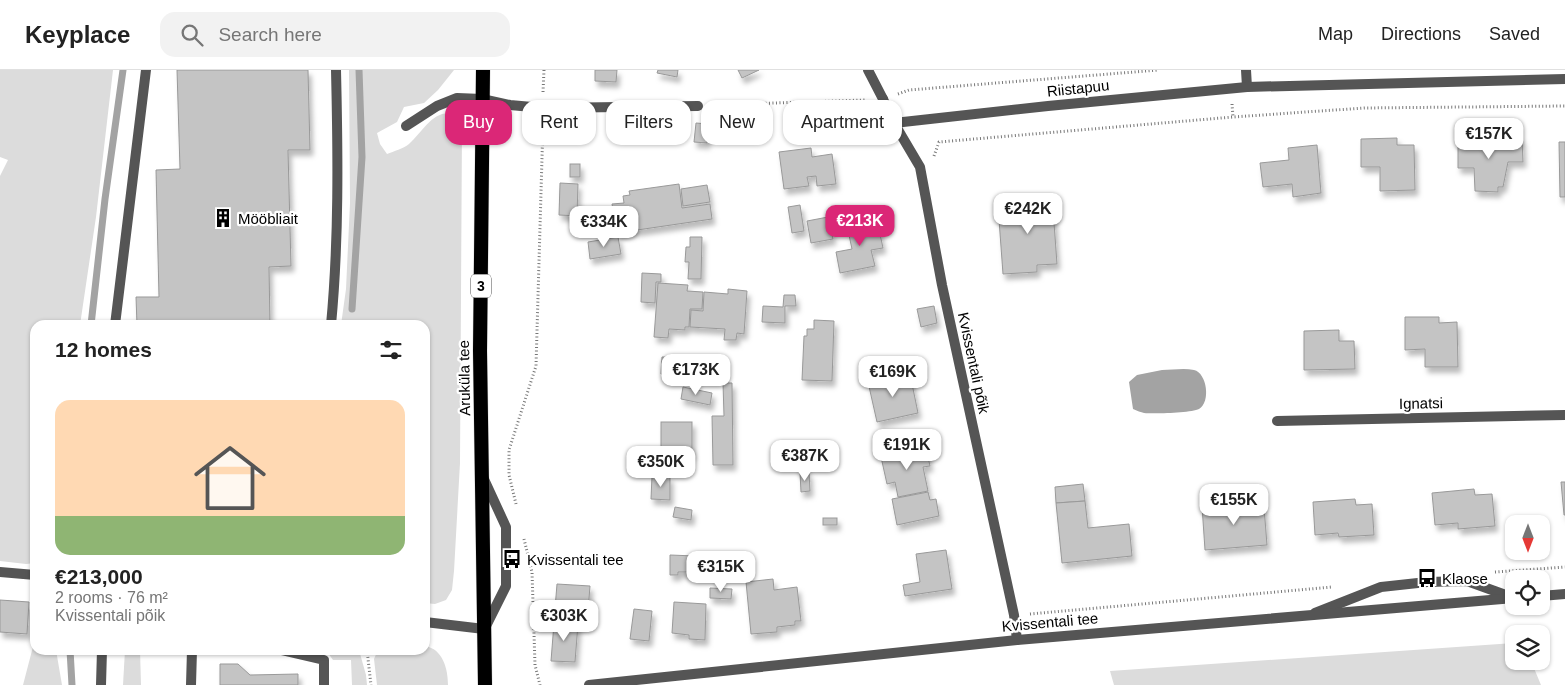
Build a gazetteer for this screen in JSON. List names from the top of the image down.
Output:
{
  "streets": {
    "highway": ["3", "Aruküla tee"],
    "street": [
      "Riistapuu",
      "Kvissentali põik",
      "Ignatsi",
      "Kvissentali tee"
    ]
  },
  "crossings": [
    ["Kvissentali põik", "Kvissentali tee"]
  ],
  "places": {
    "building": ["Mööbliait"],
    "bus stop": ["Kvissentali tee", "Klaose"]
  },
  "north": "bottom",
  "page": {
    "header": "Keyplace",
    "search": "Search here",
    "nav": ["Map", "Directions", "Saved"],
    "chip": [
      "Buy",
      "Rent",
      "Filters",
      "New",
      "Apartment"
    ],
    "price": [
      "€157K",
      "€242K",
      "€213K",
      "€334K",
      "€173K",
      "€169K",
      "€191K",
      "€387K",
      "€350K",
      "€155K",
      "€315K",
      "€303K"
    ],
    "heading": "12 homes",
    "list": [
      {
        "name": "€213,000",
        "note": "2 rooms · 76 m² · Kvissentali põik"
      }
    ]
  }
}
